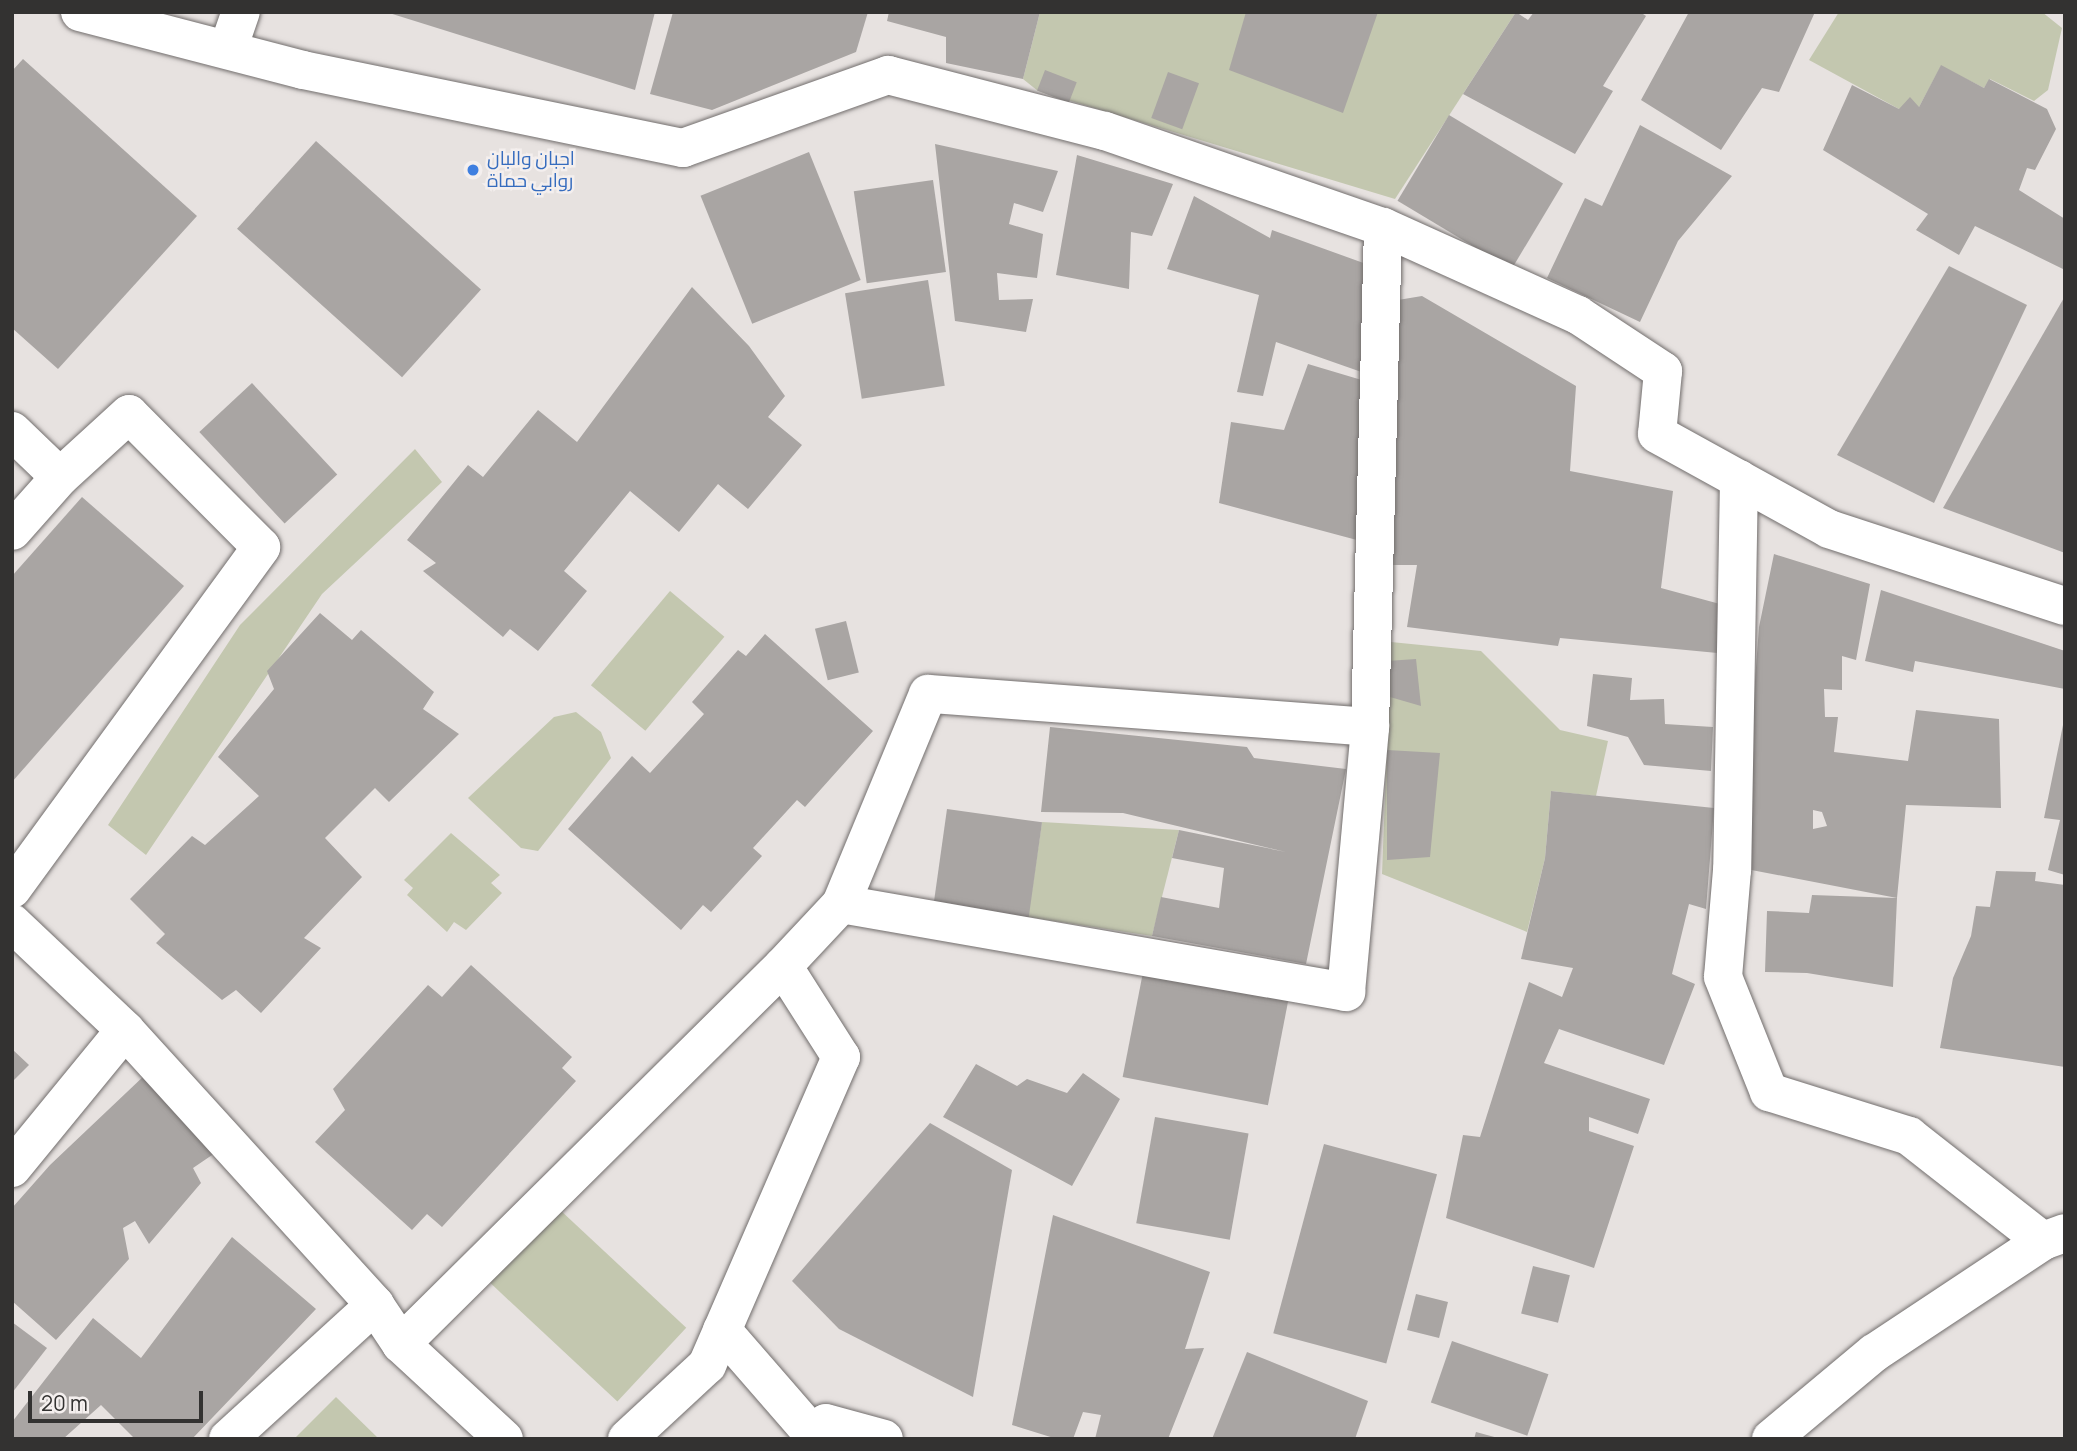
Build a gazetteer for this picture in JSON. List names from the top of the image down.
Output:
{
  "places": ["اجبان والبان روابي حماة"],
  "scale_bar": "20 m"
}
